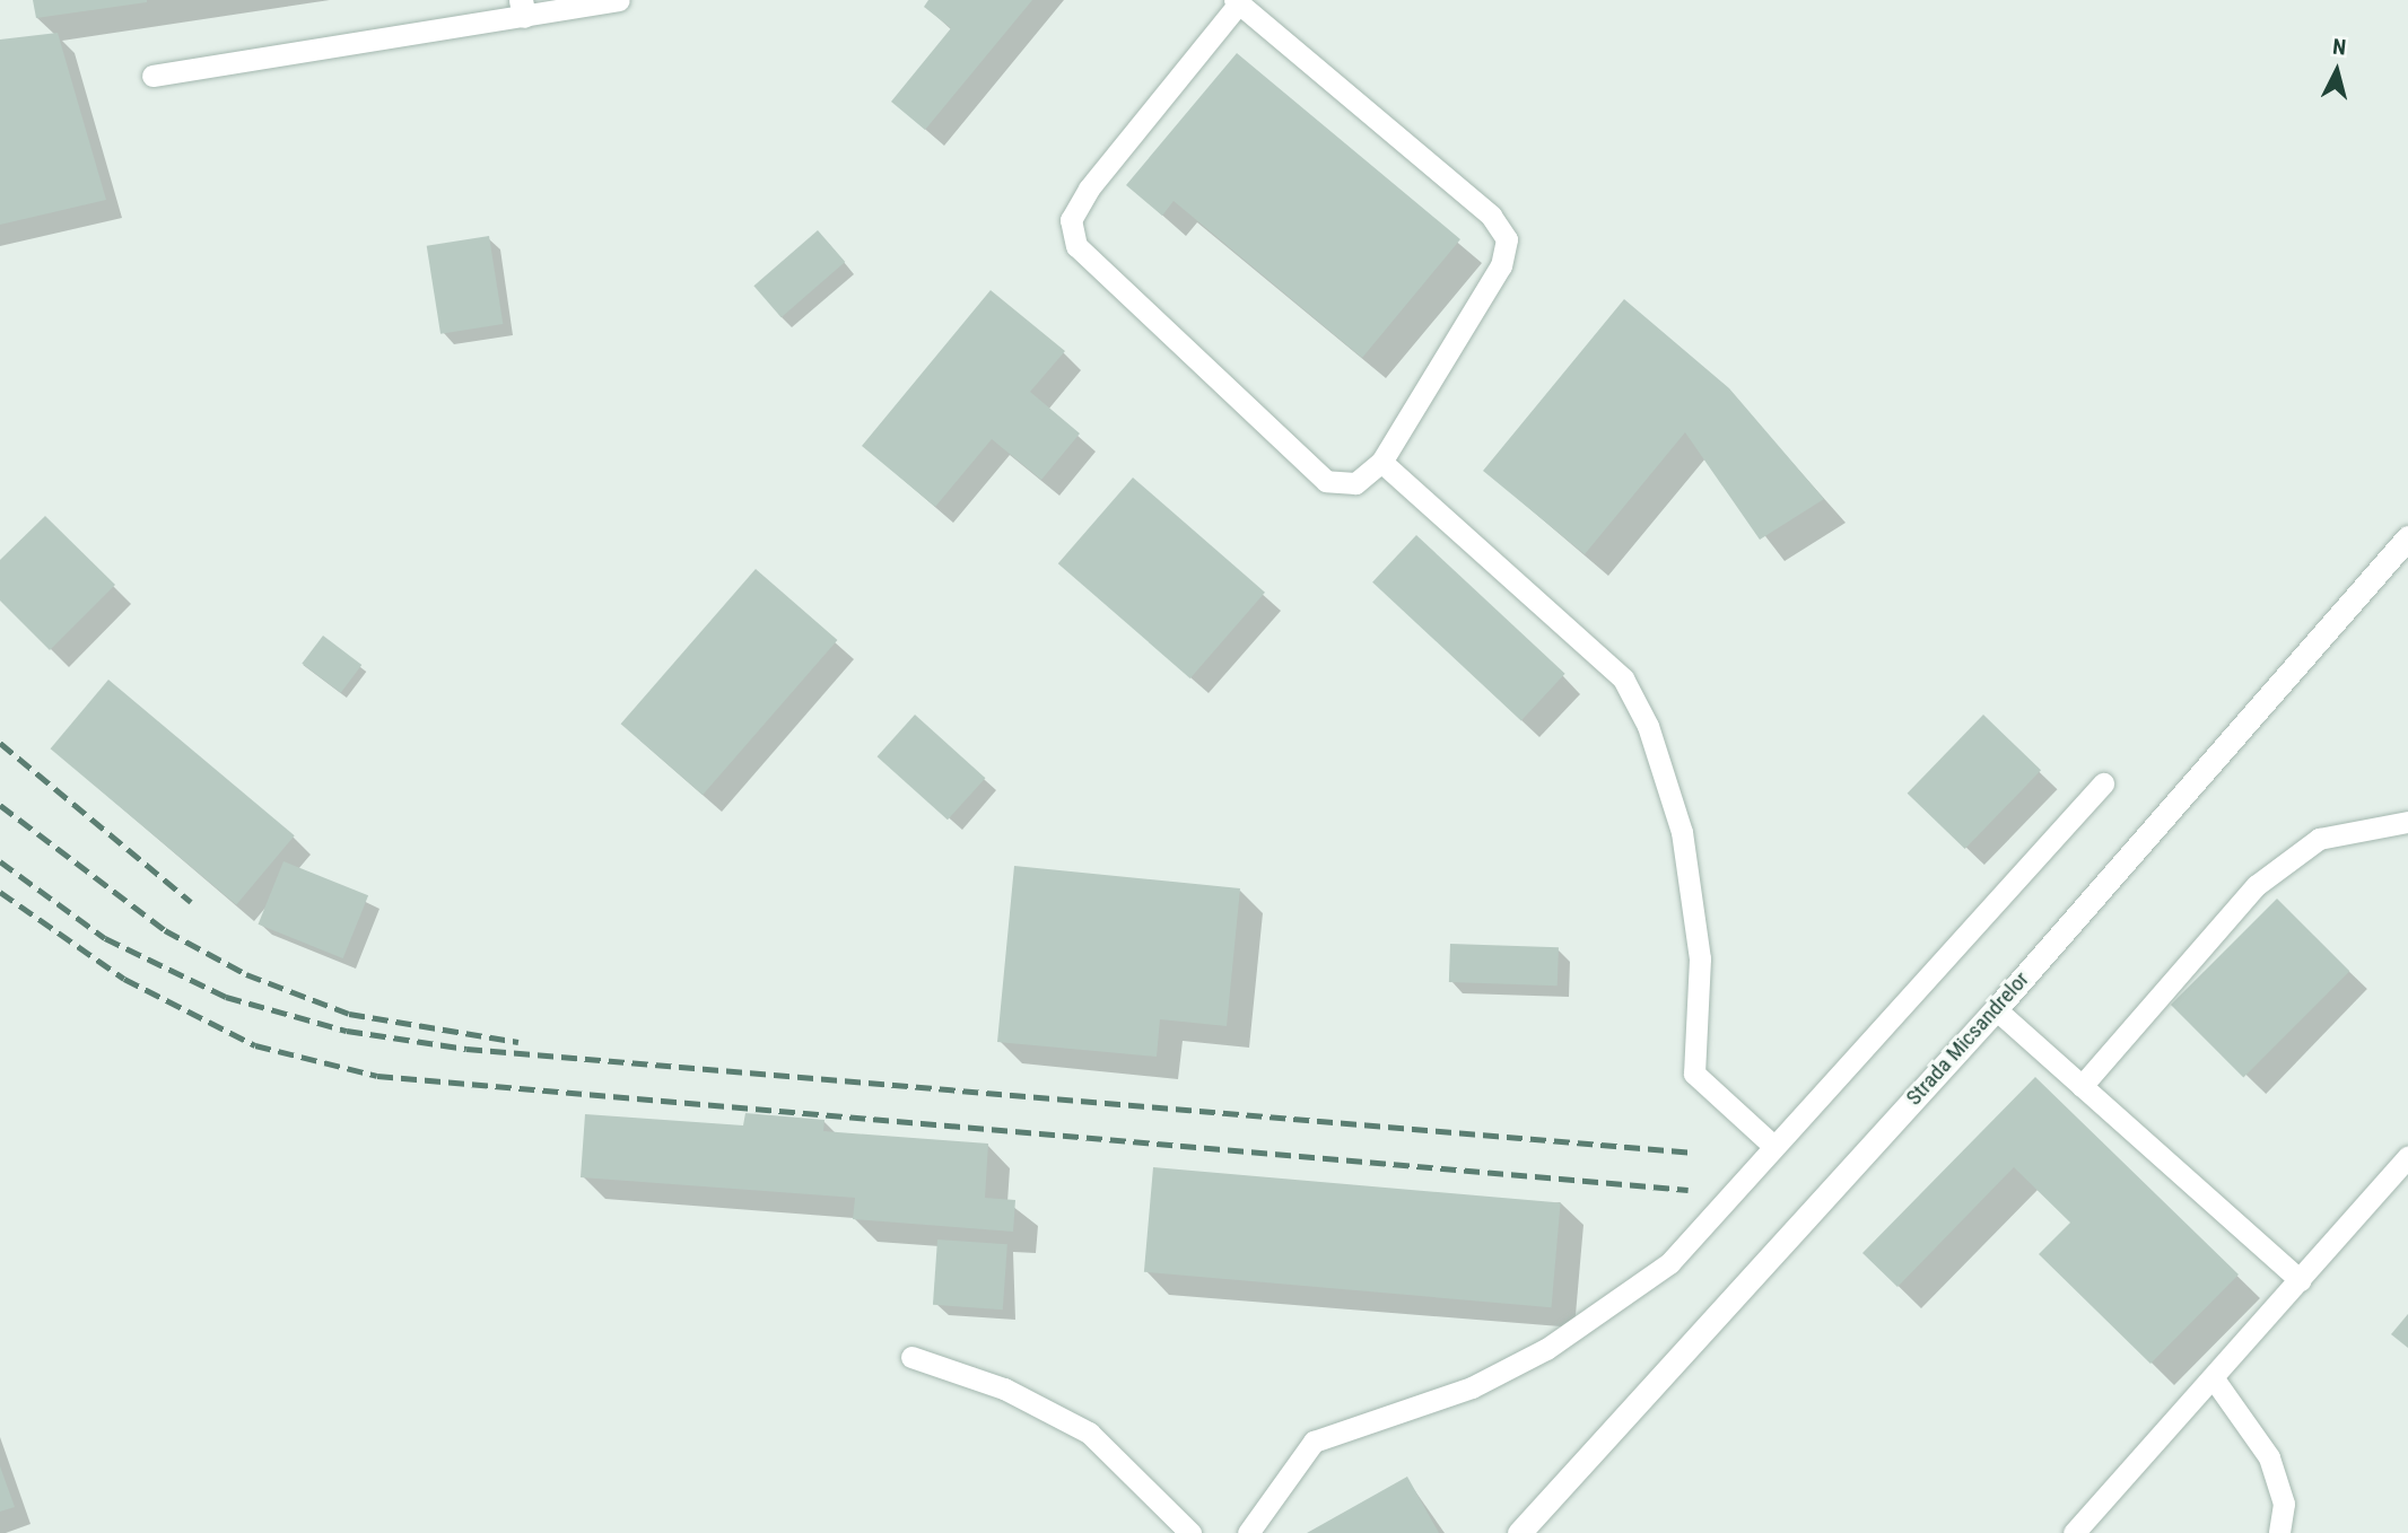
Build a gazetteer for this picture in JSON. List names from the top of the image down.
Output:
{
  "streets": {
    "street": ["Strada Micsandrelor"]
  },
  "north": "top"
}
